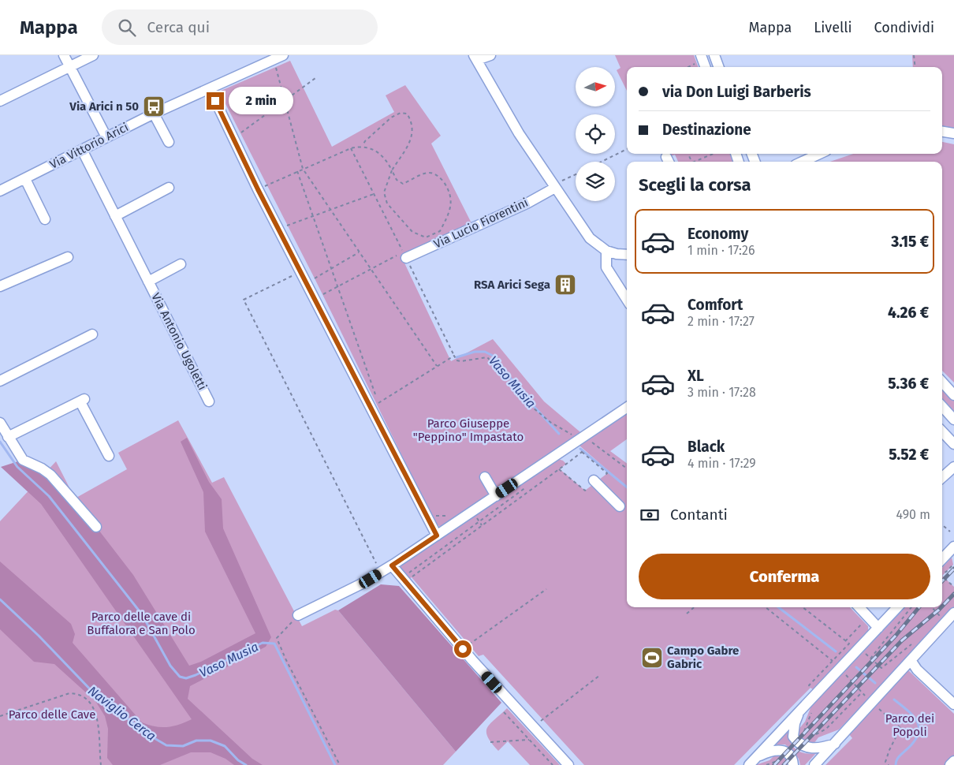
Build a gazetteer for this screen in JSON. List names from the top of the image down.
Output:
{
  "streets": {
    "street": ["Via Vittorio Arici", "Via Lucio Fiorentini", "Via Antonio Ugoletti"]
  },
  "crossings": [
    ["Via Vittorio Arici", "Via Antonio Ugoletti"]
  ],
  "water": ["Vaso Musia", "Naviglio Cerca"],
  "parks": [
    "Parco Giuseppe \"Peppino\" Impastato",
    "Parco delle cave di Buffalora e San Polo",
    "Parco delle Cave",
    "Parco dei Popoli"
  ],
  "places": {
    "bus stop": ["Via Arici n 50"],
    "building": ["RSA Arici Sega"],
    "sports": ["Campo Gabre Gabric"]
  },
  "north": "right",
  "page": {
    "header": "Mappa",
    "search": "Cerca qui",
    "nav": ["Mappa", "Livelli", "Condividi"],
    "banner": ["via Don Luigi Barberis", "Destinazione"],
    "bubble": "2 min",
    "heading": "Scegli la corsa",
    "list": [
      {
        "name": "Economy",
        "note": "1 min · 17:26",
        "value": "3.15 €"
      },
      {
        "name": "Comfort",
        "note": "2 min · 17:27",
        "value": "4.26 €"
      },
      {
        "name": "XL",
        "note": "3 min · 17:28",
        "value": "5.36 €"
      },
      {
        "name": "Black",
        "note": "4 min · 17:29",
        "value": "5.52 €"
      }
    ],
    "pay": ["Contanti", "490 m"],
    "buttons": "Conferma"
  }
}
